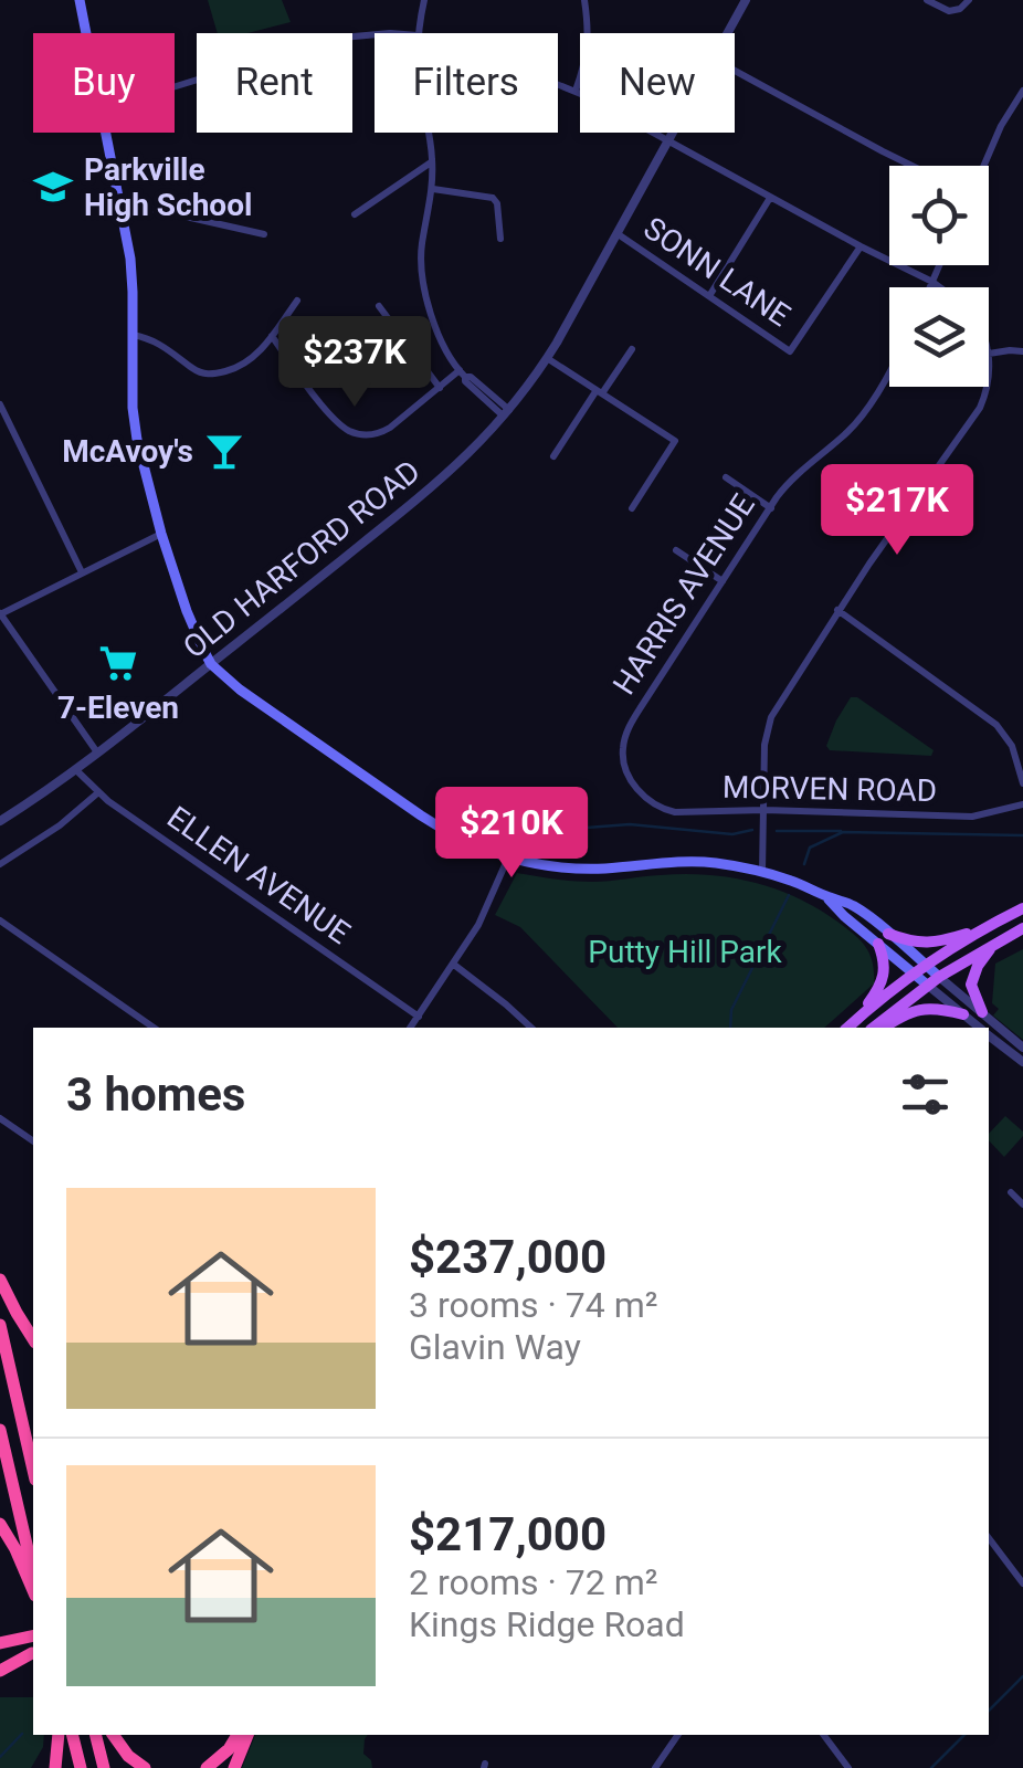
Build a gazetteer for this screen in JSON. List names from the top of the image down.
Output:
{
  "streets": {
    "street": [
      "SONN LANE",
      "OLD HARFORD ROAD",
      "HARRIS AVENUE",
      "MORVEN ROAD",
      "ELLEN AVENUE"
    ]
  },
  "crossings": [
    ["SONN LANE", "OLD HARFORD ROAD"],
    ["OLD HARFORD ROAD", "ELLEN AVENUE"],
    ["HARRIS AVENUE", "MORVEN ROAD"]
  ],
  "parks": ["Putty Hill Park"],
  "places": {
    "school or university": ["Parkville High School"],
    "bar": ["McAvoy's"],
    "supermarket": ["7-Eleven"]
  },
  "page": {
    "chip": [
      "Buy",
      "Rent",
      "Filters",
      "New"
    ],
    "price": ["$237K", "$217K", "$210K"],
    "heading": "3 homes",
    "list": [
      {
        "name": "$237,000",
        "note": "3 rooms · 74 m² · Glavin Way"
      },
      {
        "name": "$217,000",
        "note": "2 rooms · 72 m² · Kings Ridge Road"
      }
    ]
  }
}
